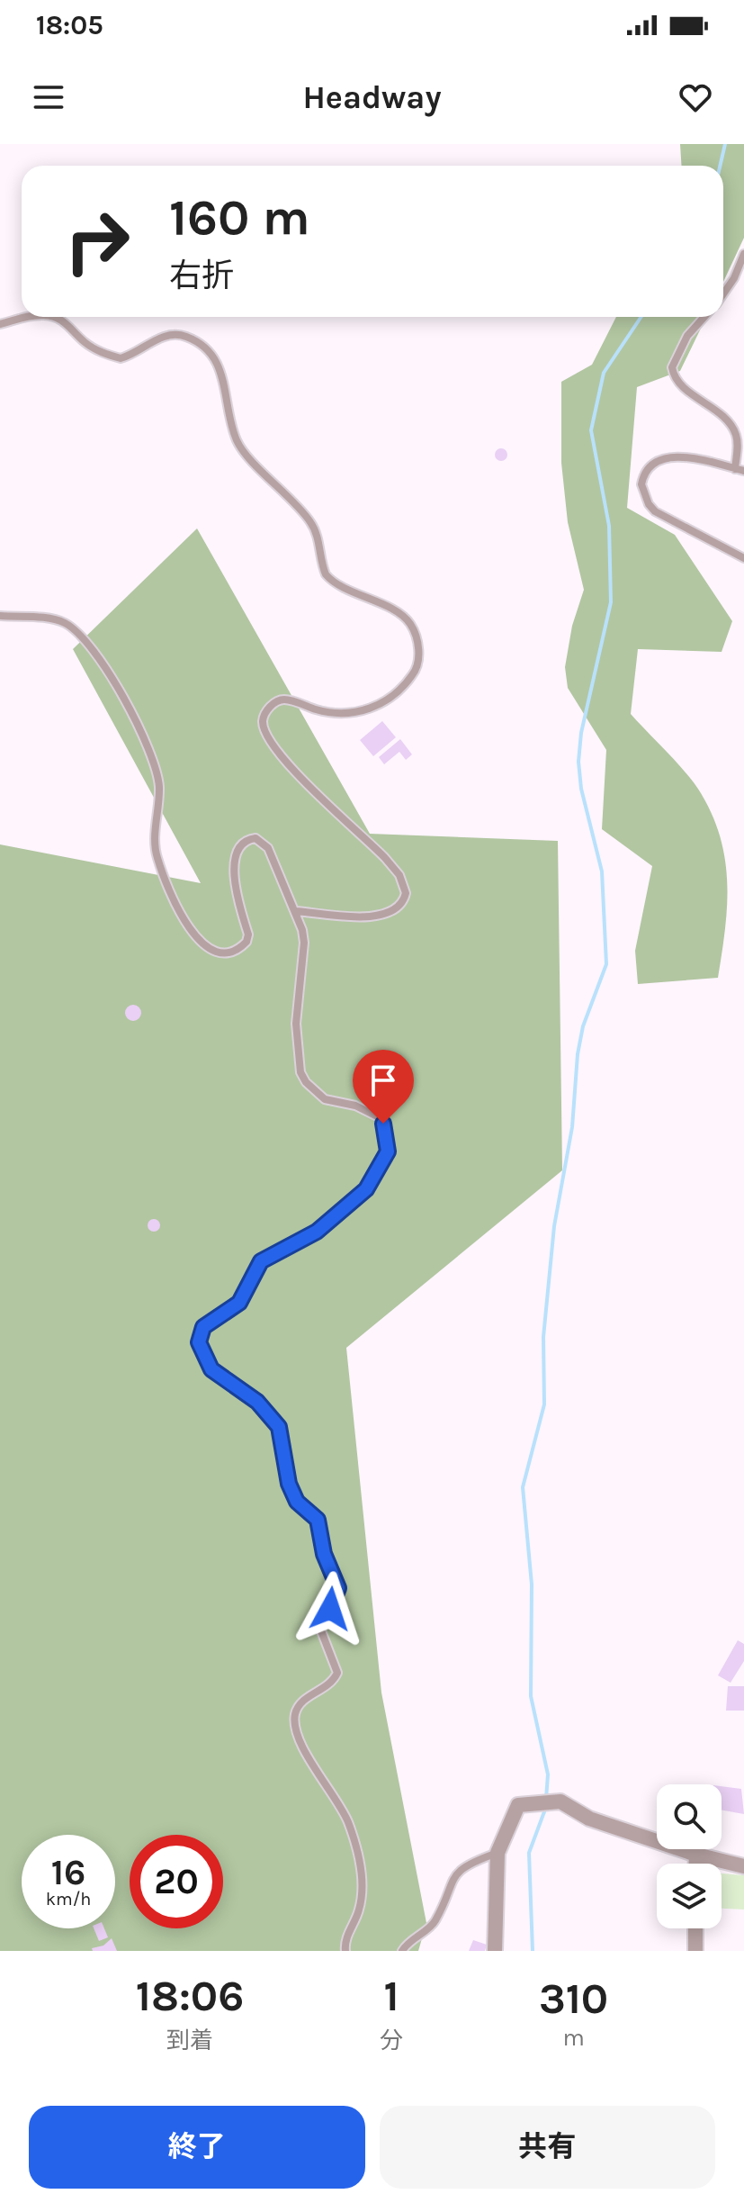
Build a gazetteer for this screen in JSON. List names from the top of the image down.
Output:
{
  "page": {
    "status": "18:05",
    "header": "Headway",
    "turn": ["160 m", "右折"],
    "speed": "16 km/h",
    "limit": "20",
    "eta": [
      "18:06",
      "到着",
      "1",
      "分",
      "310",
      "m"
    ],
    "buttons": ["終了", "共有"]
  }
}
